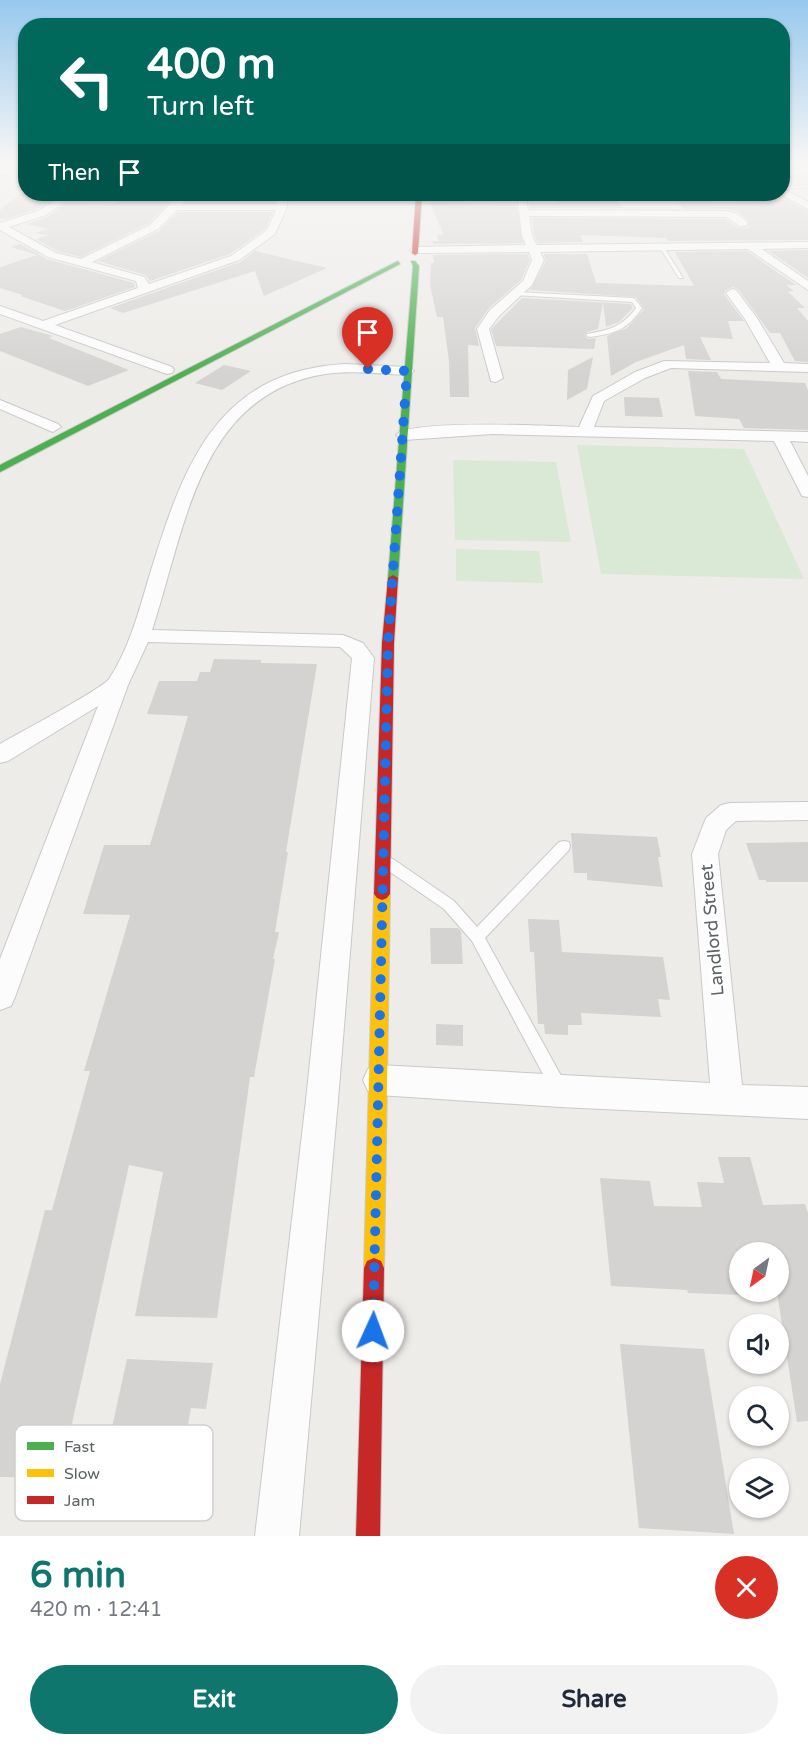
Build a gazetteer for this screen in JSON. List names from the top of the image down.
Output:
{
  "streets": {
    "street": ["Landlord Street"]
  },
  "legend": ["Fast", "Slow", "Jam"],
  "north": "bottom left",
  "page": {
    "turn": ["400 m", "Turn left"],
    "then": "Then",
    "heading": ["6 min", "420 m · 12:41"],
    "buttons": ["Exit", "Share"]
  }
}
